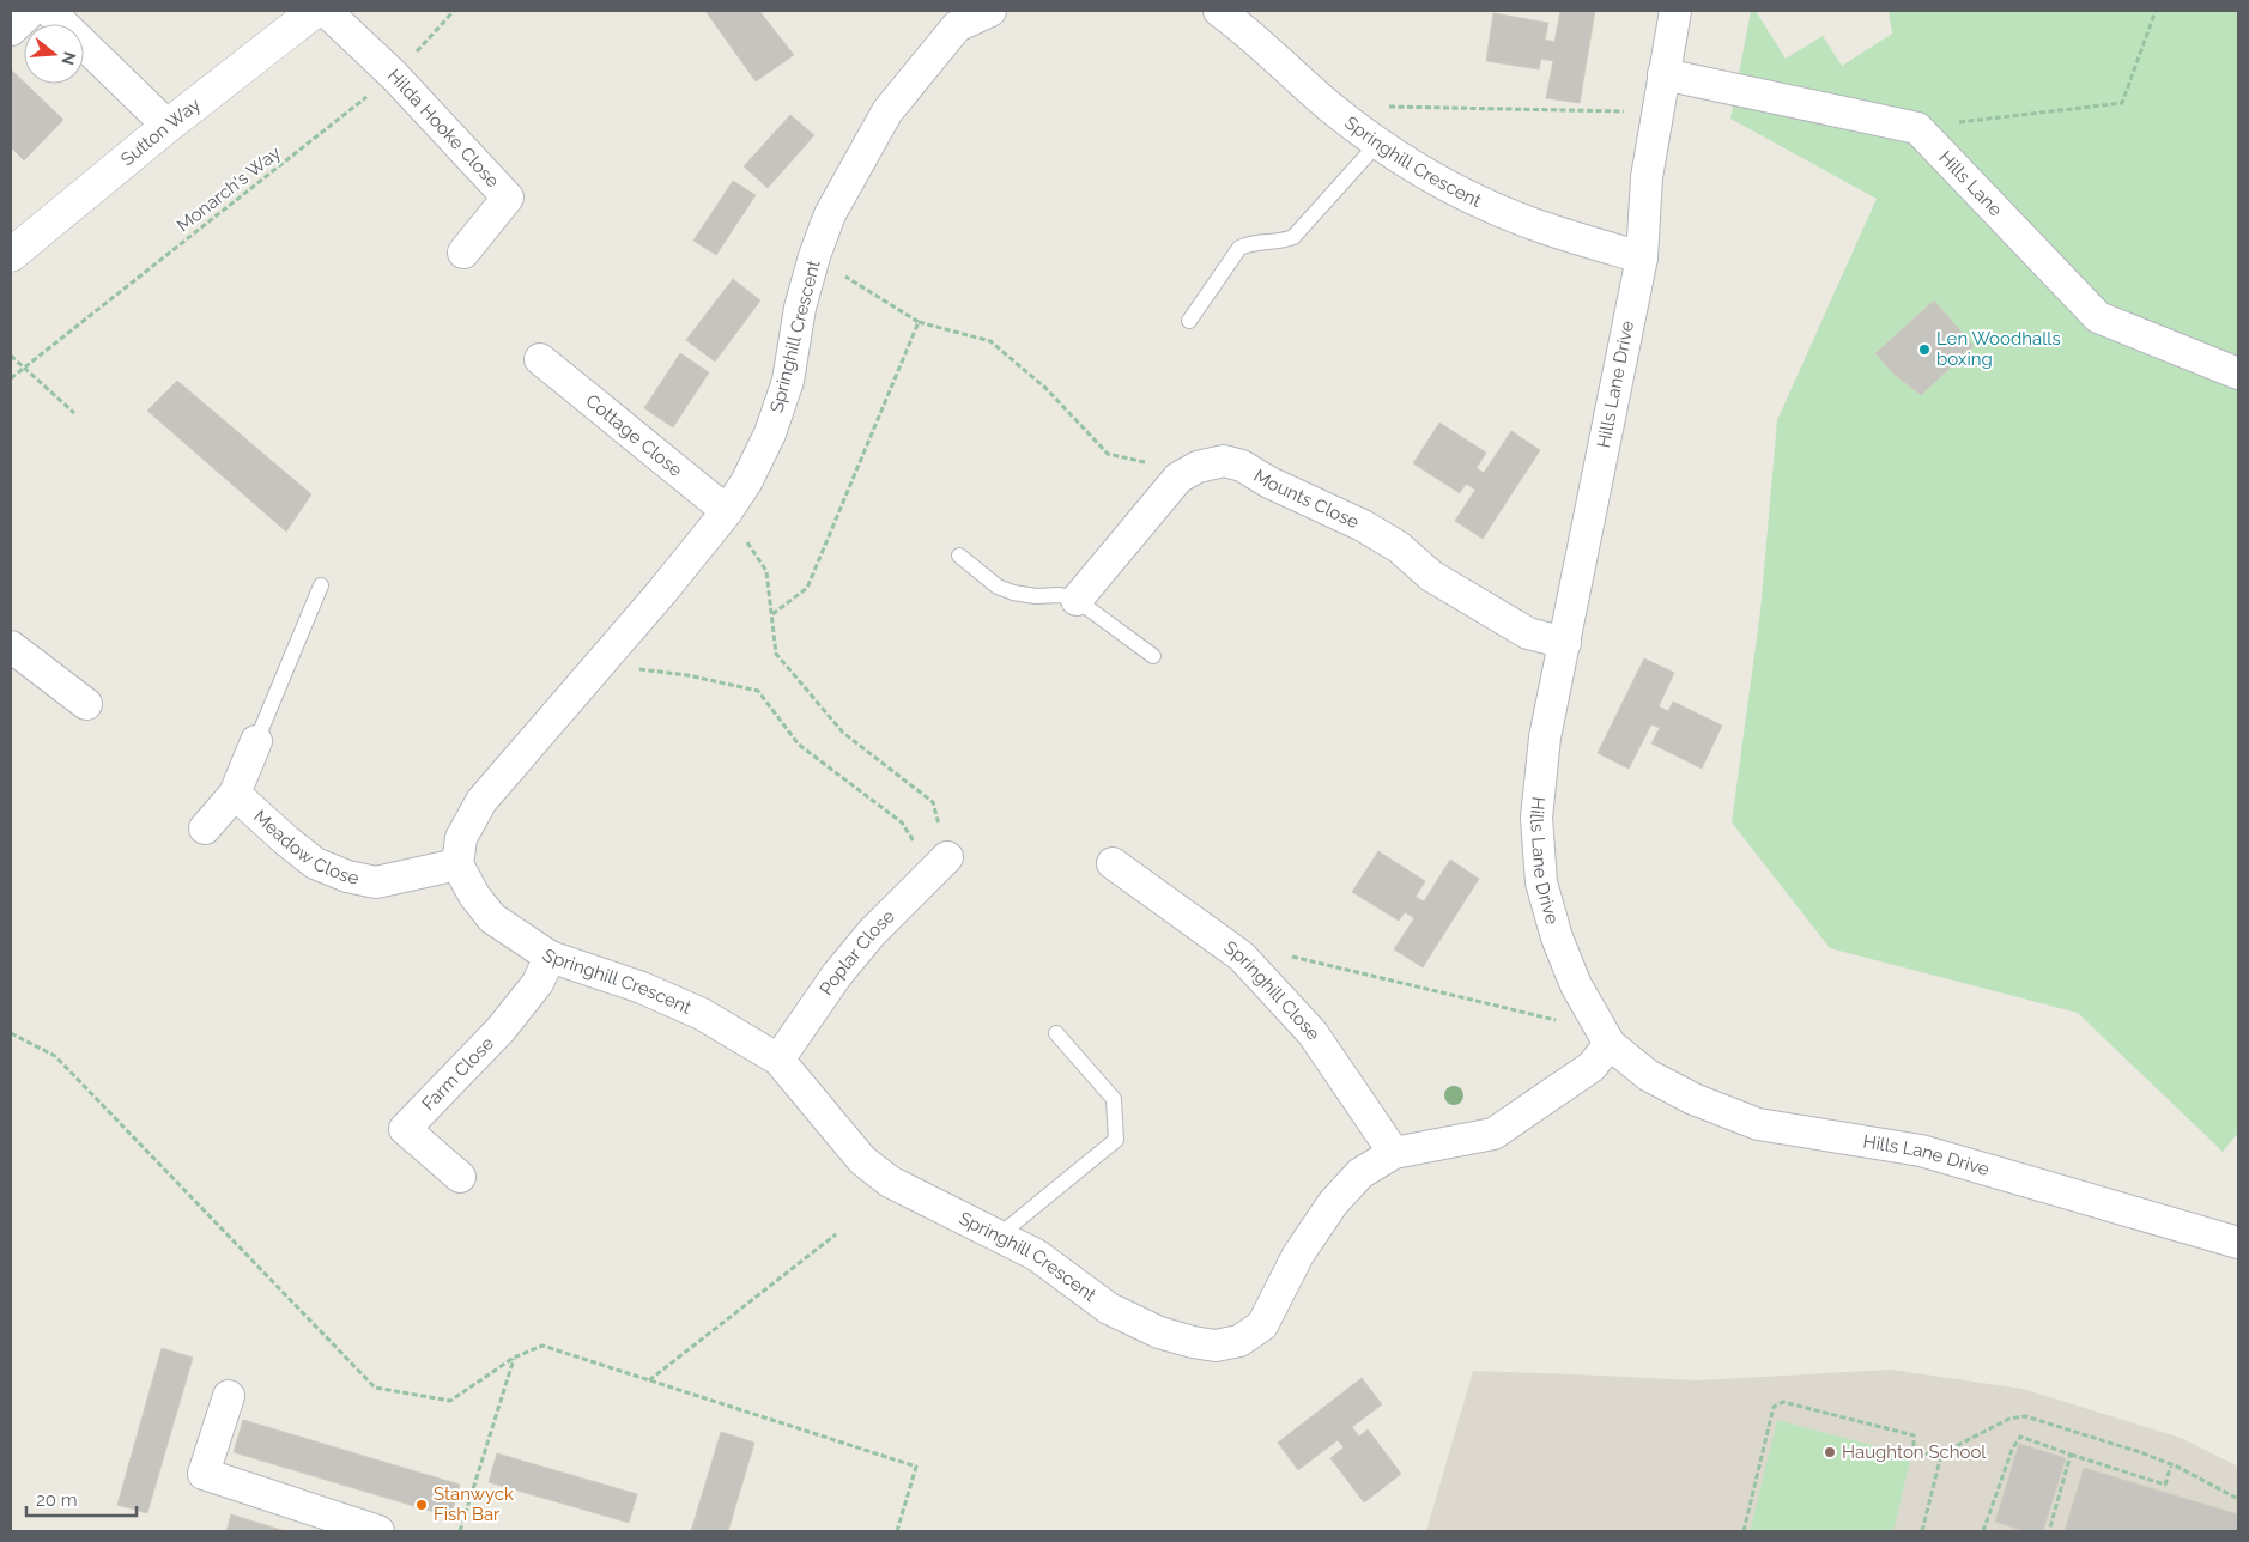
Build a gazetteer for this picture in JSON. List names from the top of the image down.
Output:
{
  "streets": {
    "street": [
      "Hilda Hooke Close",
      "Sutton Way",
      "Springhill Crescent",
      "Hills Lane",
      "Hills Lane Drive",
      "Cottage Close",
      "Mounts Close",
      "Meadow Close",
      "Poplar Close",
      "Springhill Close",
      "Farm Close"
    ],
    "path": ["Monarch's Way"]
  },
  "crossings": [
    ["Hilda Hooke Close", "Monarch's Way"],
    ["Springhill Crescent", "Hills Lane Drive"],
    ["Springhill Crescent", "Cottage Close"],
    ["Springhill Crescent", "Meadow Close"],
    ["Springhill Crescent", "Poplar Close"],
    ["Springhill Crescent", "Springhill Close"],
    ["Springhill Crescent", "Farm Close"],
    ["Hills Lane Drive", "Mounts Close"]
  ],
  "places": ["Len Woodhalls boxing", "Haughton School", "Stanwyck Fish Bar"],
  "scale_bar": "20 m",
  "north": "right"
}
